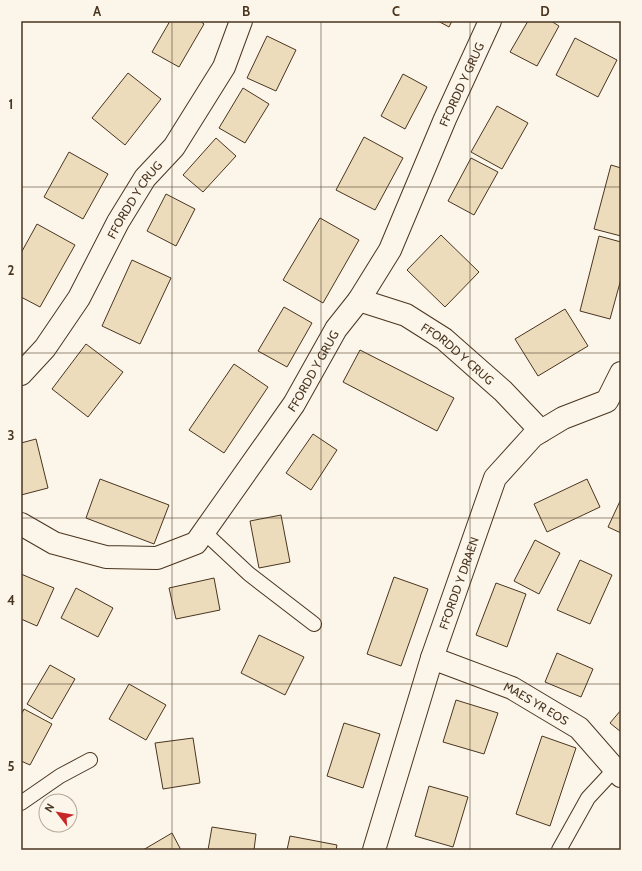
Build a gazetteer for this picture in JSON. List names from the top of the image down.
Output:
{
  "streets": {
    "street": [
      "FFORDD Y GRUG",
      "FFORDD Y CRUG",
      "FFORDD Y DRAEN",
      "MAES YR EOS"
    ]
  },
  "crossings": [
    ["FFORDD Y GRUG", "FFORDD Y CRUG"],
    ["FFORDD Y CRUG", "FFORDD Y DRAEN"],
    ["FFORDD Y DRAEN", "MAES YR EOS"]
  ],
  "north": "top left",
  "grid": {
    "columns": [
      "A",
      "B",
      "C",
      "D"
    ],
    "rows": [
      "1",
      "2",
      "3",
      "4",
      "5"
    ]
  }
}
